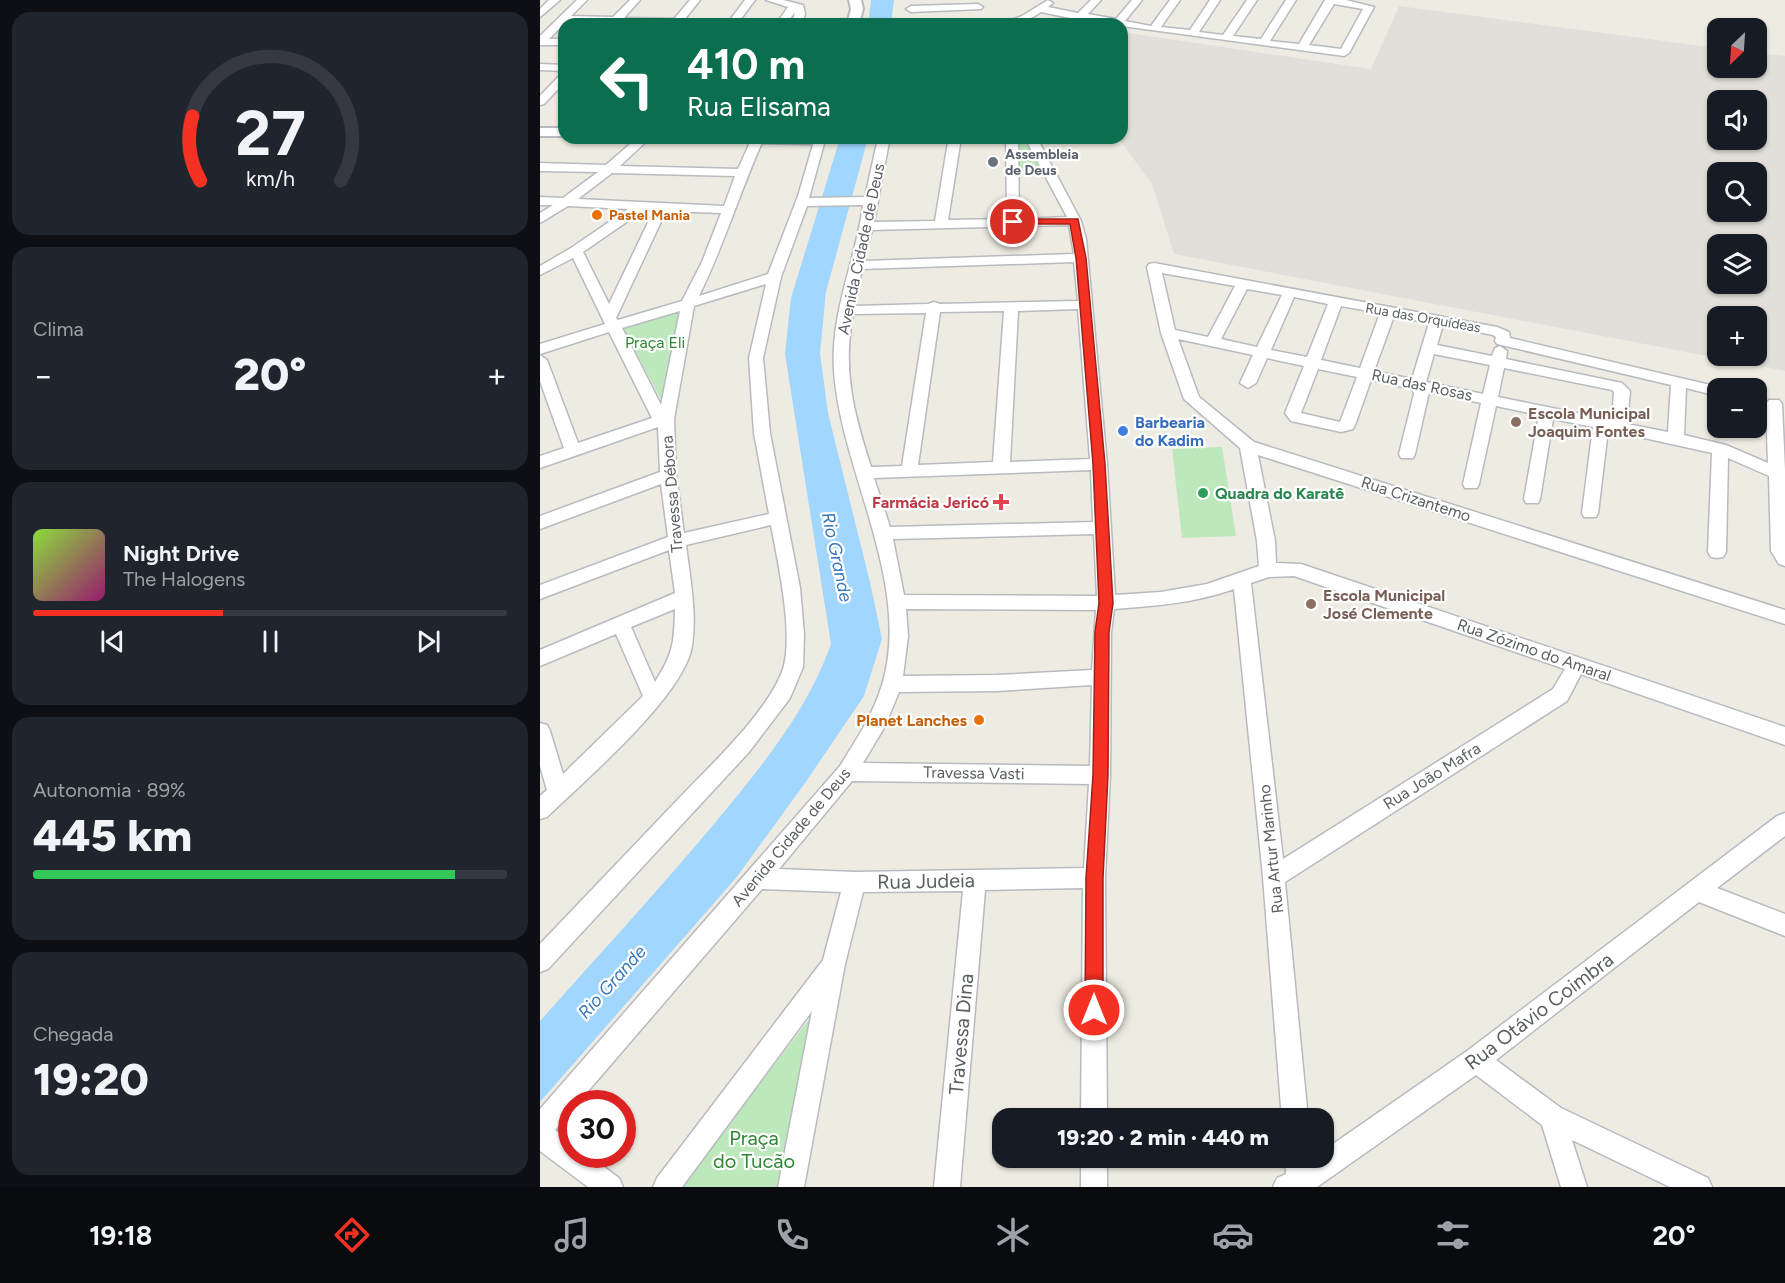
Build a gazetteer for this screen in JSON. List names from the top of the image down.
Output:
{
  "streets": {
    "street": [
      "Avenida Cidade de Deus",
      "Rua das Orquídeas",
      "Rua das Rosas",
      "Travessa Débora",
      "Rua Crizantemo",
      "Rua Zózimo do Amaral",
      "Travessa Vasti",
      "Rua João Mafra",
      "Rua Artur Marinho",
      "Rua Judeia",
      "Rua Otávio Coimbra",
      "Travessa Dina"
    ]
  },
  "crossings": [
    ["Avenida Cidade de Deus", "Rua Zózimo do Amaral"],
    ["Avenida Cidade de Deus", "Travessa Vasti"],
    ["Avenida Cidade de Deus", "Rua Judeia"],
    ["Rua das Orquídeas", "Rua Crizantemo"],
    ["Rua das Rosas", "Rua Crizantemo"],
    ["Rua Zózimo do Amaral", "Rua João Mafra"],
    ["Rua Zózimo do Amaral", "Rua Artur Marinho"],
    ["Rua João Mafra", "Rua Artur Marinho"],
    ["Rua Judeia", "Travessa Dina"]
  ],
  "water": ["Rio Grande"],
  "parks": ["Praça Eli", "Praça do Tucão"],
  "places": {
    "other": [
      "Assembleia de Deus",
      "Pastel Mania",
      "Escola Municipal Joaquim Fontes",
      "Barbearia do Kadim",
      "Quadra do Karatê",
      "Escola Municipal José Clemente",
      "Planet Lanches"
    ],
    "health": ["Farmácia Jericó"]
  },
  "north": "bottom left",
  "page": {
    "map_buttons": ["+", "−"],
    "turn": ["410 m", "Rua Elisama"],
    "tile": [
      "Clima",
      ["Autonomia · 89%", "445 km"],
      ["Chegada", "19:20"]
    ],
    "heat": ["−", "20°", "+"],
    "song": ["Night Drive", "The Halogens"],
    "limit": "30",
    "trip": "19:20 · 2 min · 440 m",
    "tabs": ["19:18", "20°"],
    "gauge": ["27", "km/h"]
  }
}
